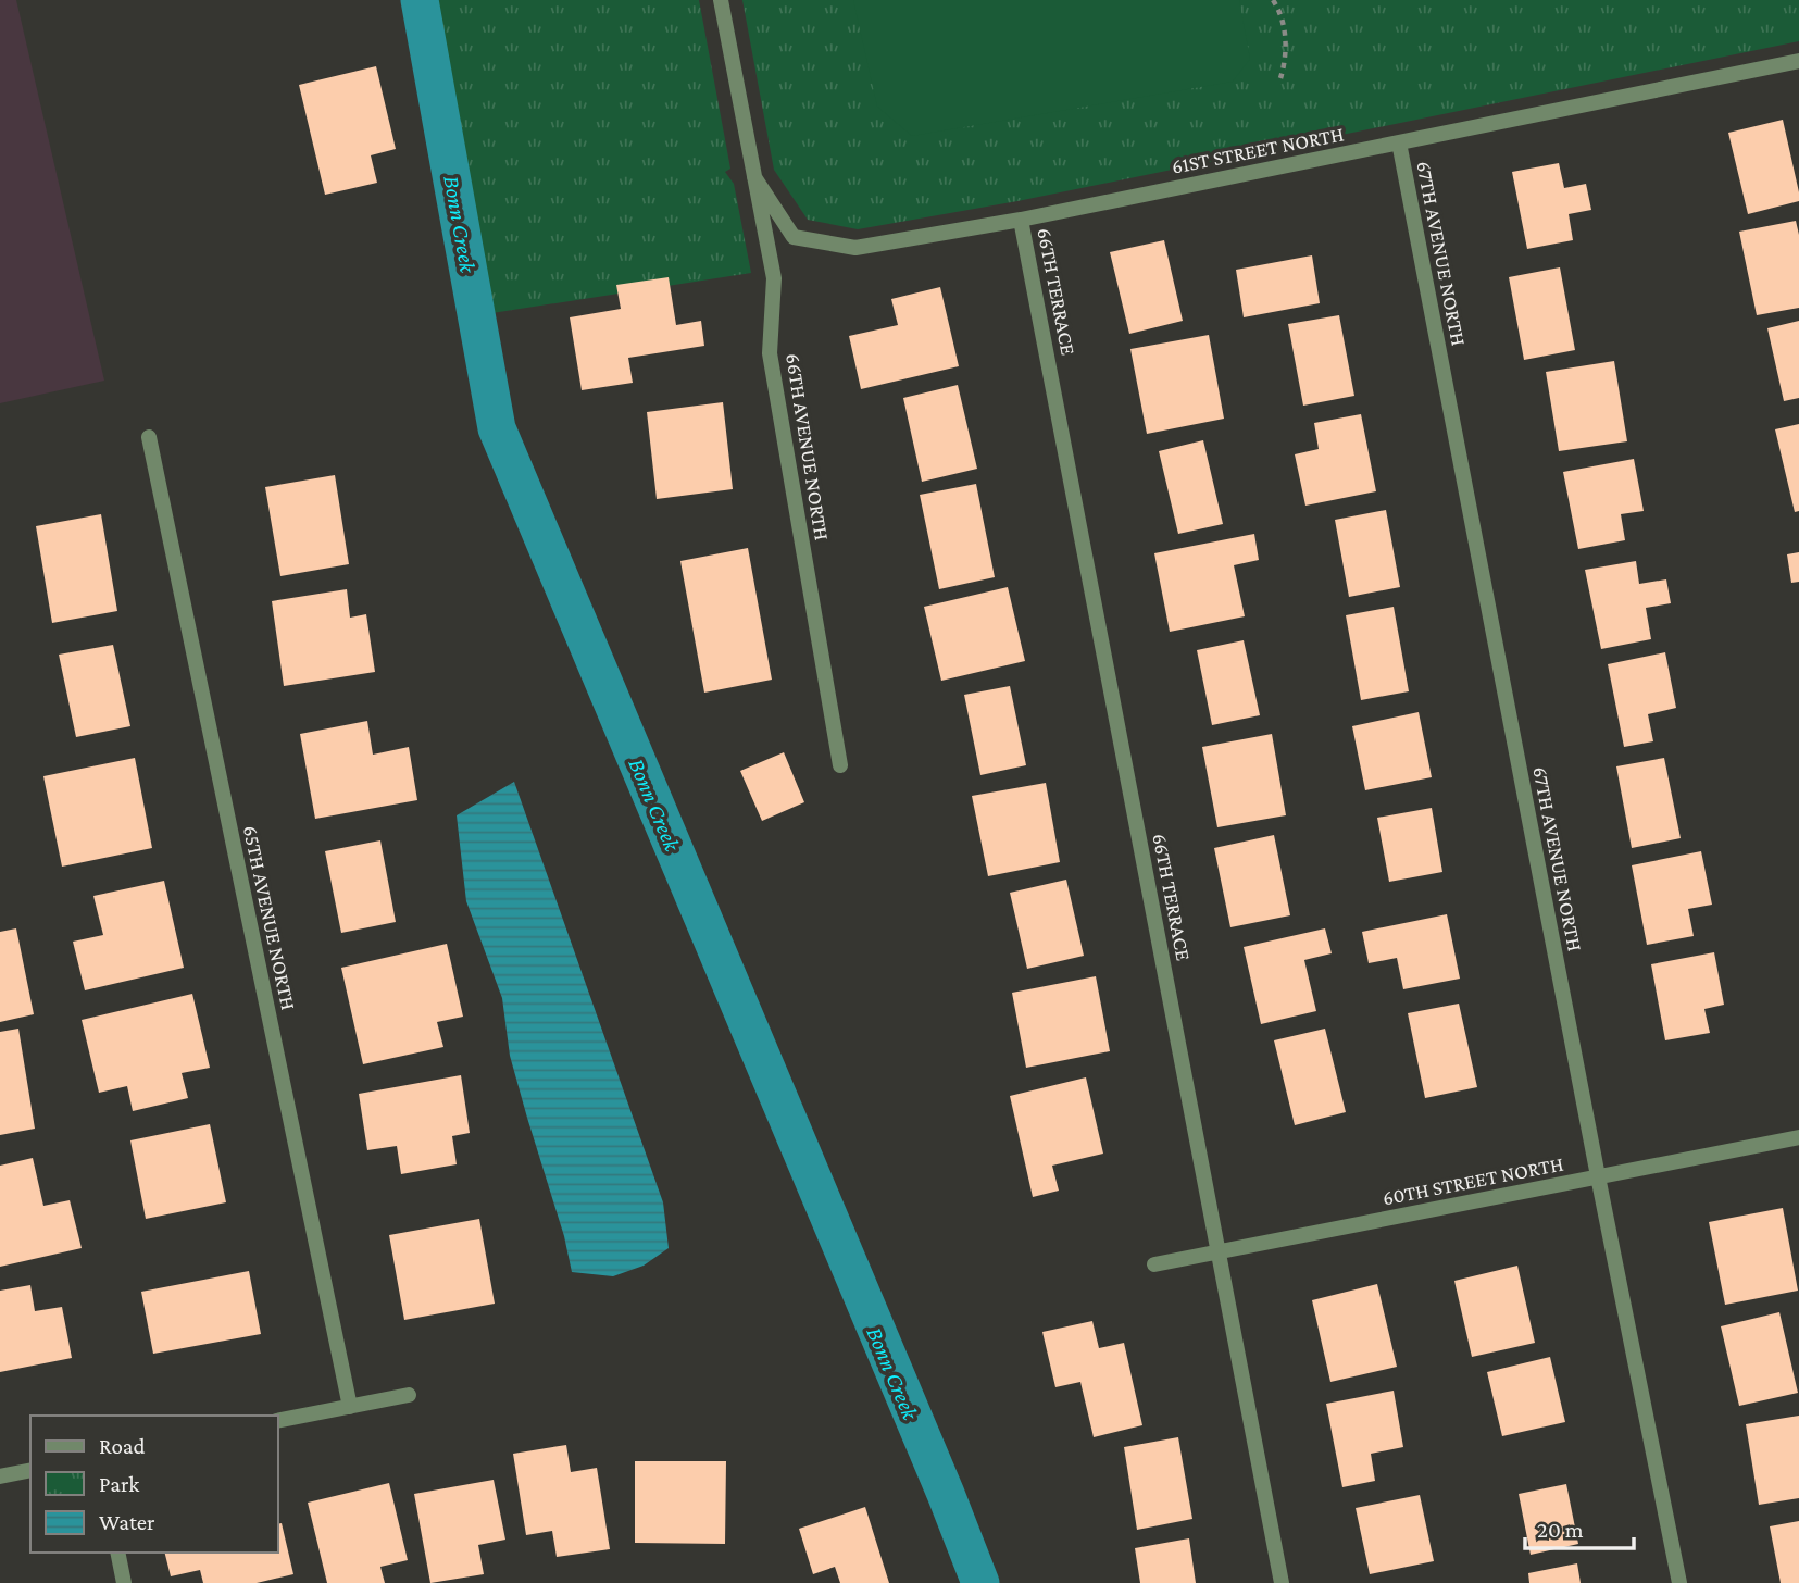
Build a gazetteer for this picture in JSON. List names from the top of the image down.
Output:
{
  "streets": {
    "street": [
      "61ST STREET NORTH",
      "67TH AVENUE NORTH",
      "66TH TERRACE",
      "66TH AVENUE NORTH",
      "65TH AVENUE NORTH",
      "60TH STREET NORTH"
    ]
  },
  "crossings": [
    ["61ST STREET NORTH", "67TH AVENUE NORTH"],
    ["61ST STREET NORTH", "66TH TERRACE"],
    ["61ST STREET NORTH", "66TH AVENUE NORTH"],
    ["67TH AVENUE NORTH", "60TH STREET NORTH"],
    ["66TH TERRACE", "60TH STREET NORTH"]
  ],
  "water": ["Bonn Creek"],
  "legend": ["Road", "Park", "Water"],
  "scale_bar": "20 m"
}
